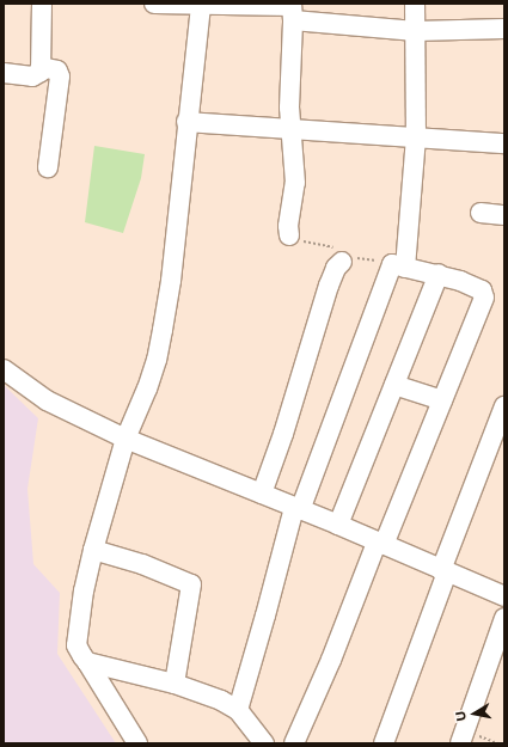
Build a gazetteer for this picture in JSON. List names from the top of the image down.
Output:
{
  "north": "left"
}
